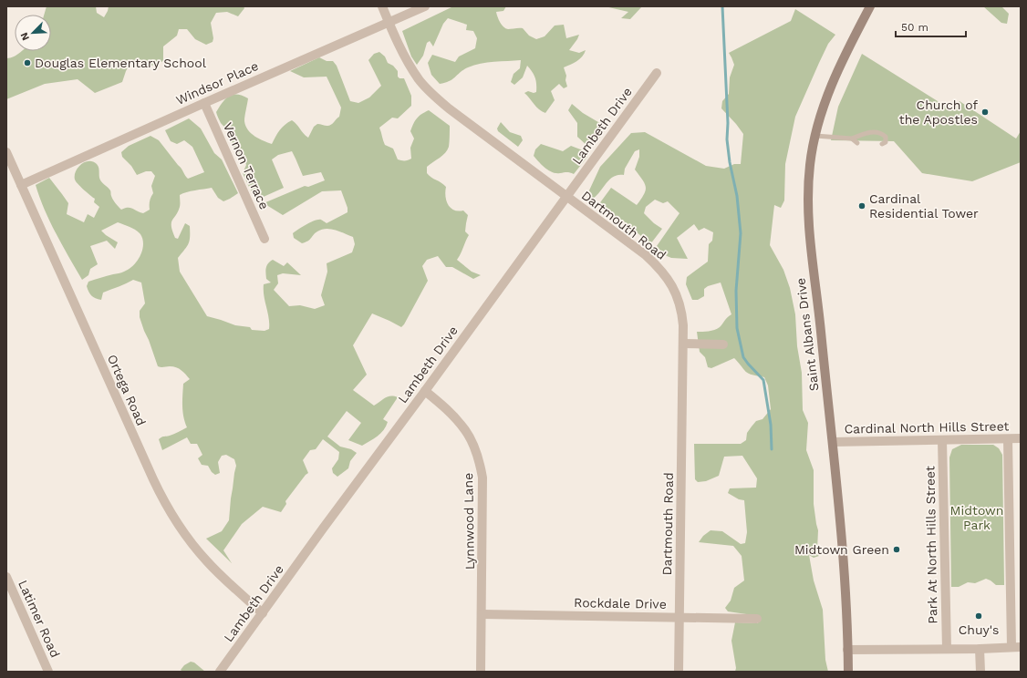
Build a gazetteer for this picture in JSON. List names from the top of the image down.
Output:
{
  "streets": {
    "street": [
      "Windsor Place",
      "Lambeth Drive",
      "Vernon Terrace",
      "Dartmouth Road",
      "Saint Albans Drive",
      "Ortega Road",
      "Cardinal North Hills Street",
      "Lynnwood Lane",
      "Park At North Hills Street",
      "Rockdale Drive",
      "Latimer Road"
    ]
  },
  "crossings": [
    ["Windsor Place", "Vernon Terrace"],
    ["Windsor Place", "Dartmouth Road"],
    ["Windsor Place", "Ortega Road"],
    ["Lambeth Drive", "Dartmouth Road"],
    ["Lambeth Drive", "Ortega Road"],
    ["Lambeth Drive", "Lynnwood Lane"],
    ["Dartmouth Road", "Rockdale Drive"],
    ["Saint Albans Drive", "Cardinal North Hills Street"],
    ["Cardinal North Hills Street", "Park At North Hills Street"],
    ["Lynnwood Lane", "Rockdale Drive"]
  ],
  "parks": ["Midtown Park"],
  "places": [
    "Douglas Elementary School",
    "Church of the Apostles",
    "Cardinal Residential Tower",
    "Midtown Green",
    "Chuy's"
  ],
  "scale_bar": "50 m",
  "north": "bottom left"
}
